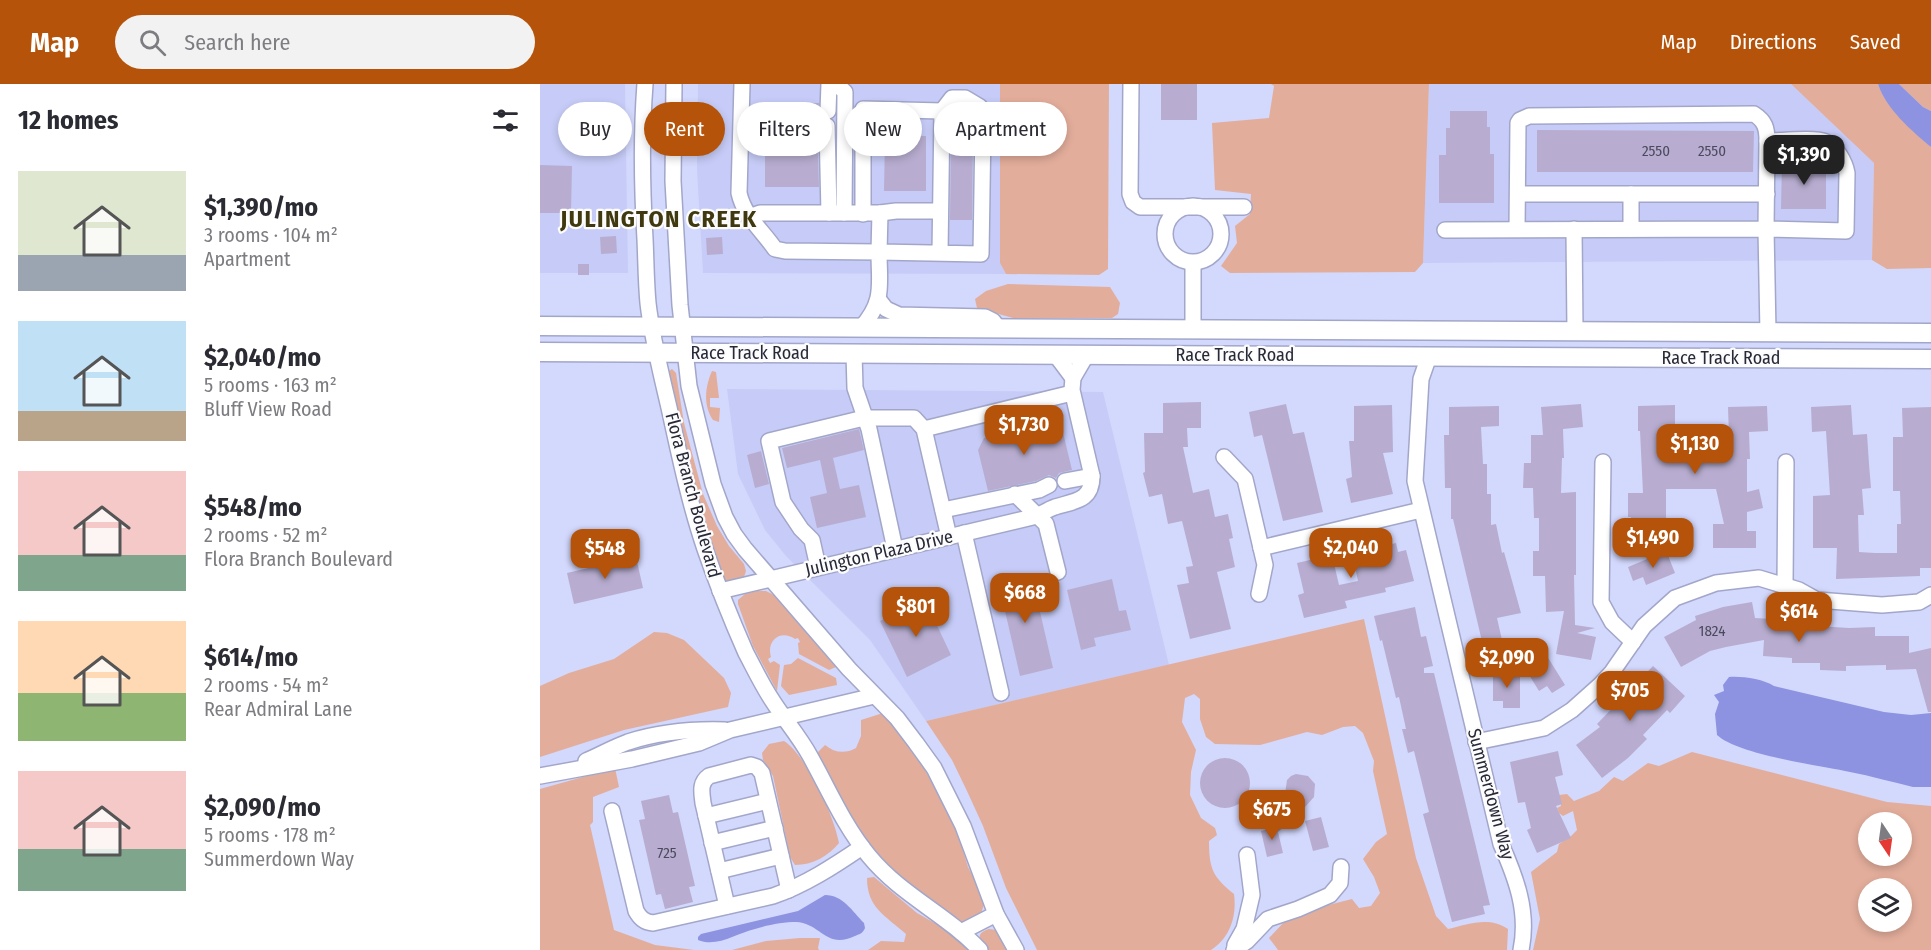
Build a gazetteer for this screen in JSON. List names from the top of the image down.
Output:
{
  "streets": {
    "main road": ["Race Track Road"],
    "street": ["Flora Branch Boulevard", "Julington Plaza Drive", "Summerdown Way"]
  },
  "crossings": [
    ["Race Track Road", "Flora Branch Boulevard"],
    ["Race Track Road", "Summerdown Way"],
    ["Flora Branch Boulevard", "Julington Plaza Drive"]
  ],
  "districts": ["JULINGTON CREEK"],
  "house_numbers": [
    "2550",
    "2550",
    "1824",
    "725"
  ],
  "north": "bottom",
  "page": {
    "header": "Map",
    "search": "Search here",
    "nav": ["Map", "Directions", "Saved"],
    "heading": "12 homes",
    "chip": [
      "Buy",
      "Rent",
      "Filters",
      "New",
      "Apartment"
    ],
    "price": [
      "$1,390",
      "$1,730",
      "$1,130",
      "$1,490",
      "$2,040",
      "$548",
      "$668",
      "$801",
      "$614",
      "$2,090",
      "$705",
      "$675"
    ],
    "list": [
      {
        "name": "$1,390/mo",
        "note": "3 rooms · 104 m² · Apartment"
      },
      {
        "name": "$2,040/mo",
        "note": "5 rooms · 163 m² · Bluff View Road"
      },
      {
        "name": "$548/mo",
        "note": "2 rooms · 52 m² · Flora Branch Boulevard"
      },
      {
        "name": "$614/mo",
        "note": "2 rooms · 54 m² · Rear Admiral Lane"
      },
      {
        "name": "$2,090/mo",
        "note": "5 rooms · 178 m² · Summerdown Way"
      }
    ]
  }
}
